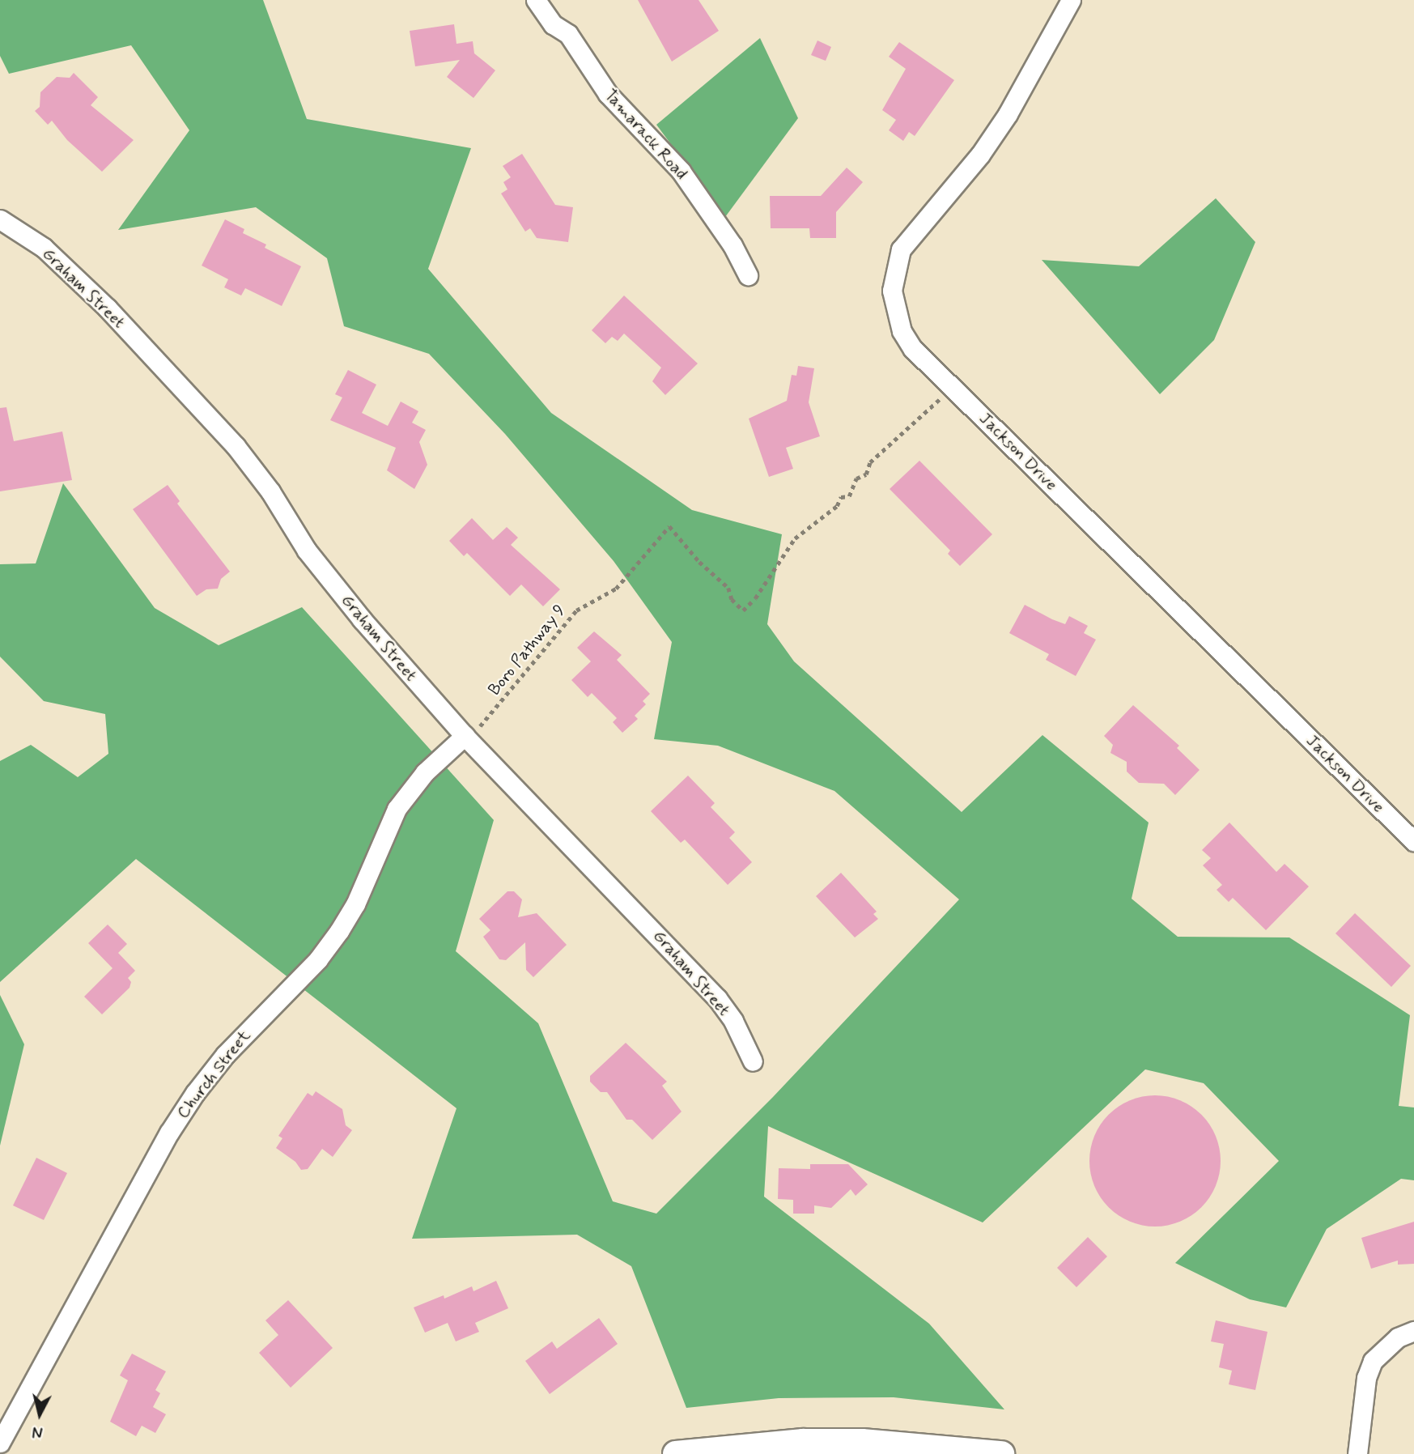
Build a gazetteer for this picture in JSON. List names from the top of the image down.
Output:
{
  "streets": {
    "street": [
      "Tamarack Road",
      "Graham Street",
      "Jackson Drive",
      "Church Street"
    ],
    "path": ["Boro Pathway 9"]
  },
  "crossings": [
    ["Graham Street", "Boro Pathway 9"],
    ["Graham Street", "Church Street"],
    ["Jackson Drive", "Boro Pathway 9"],
    ["Boro Pathway 9", "Church Street"]
  ],
  "north": "bottom"
}
